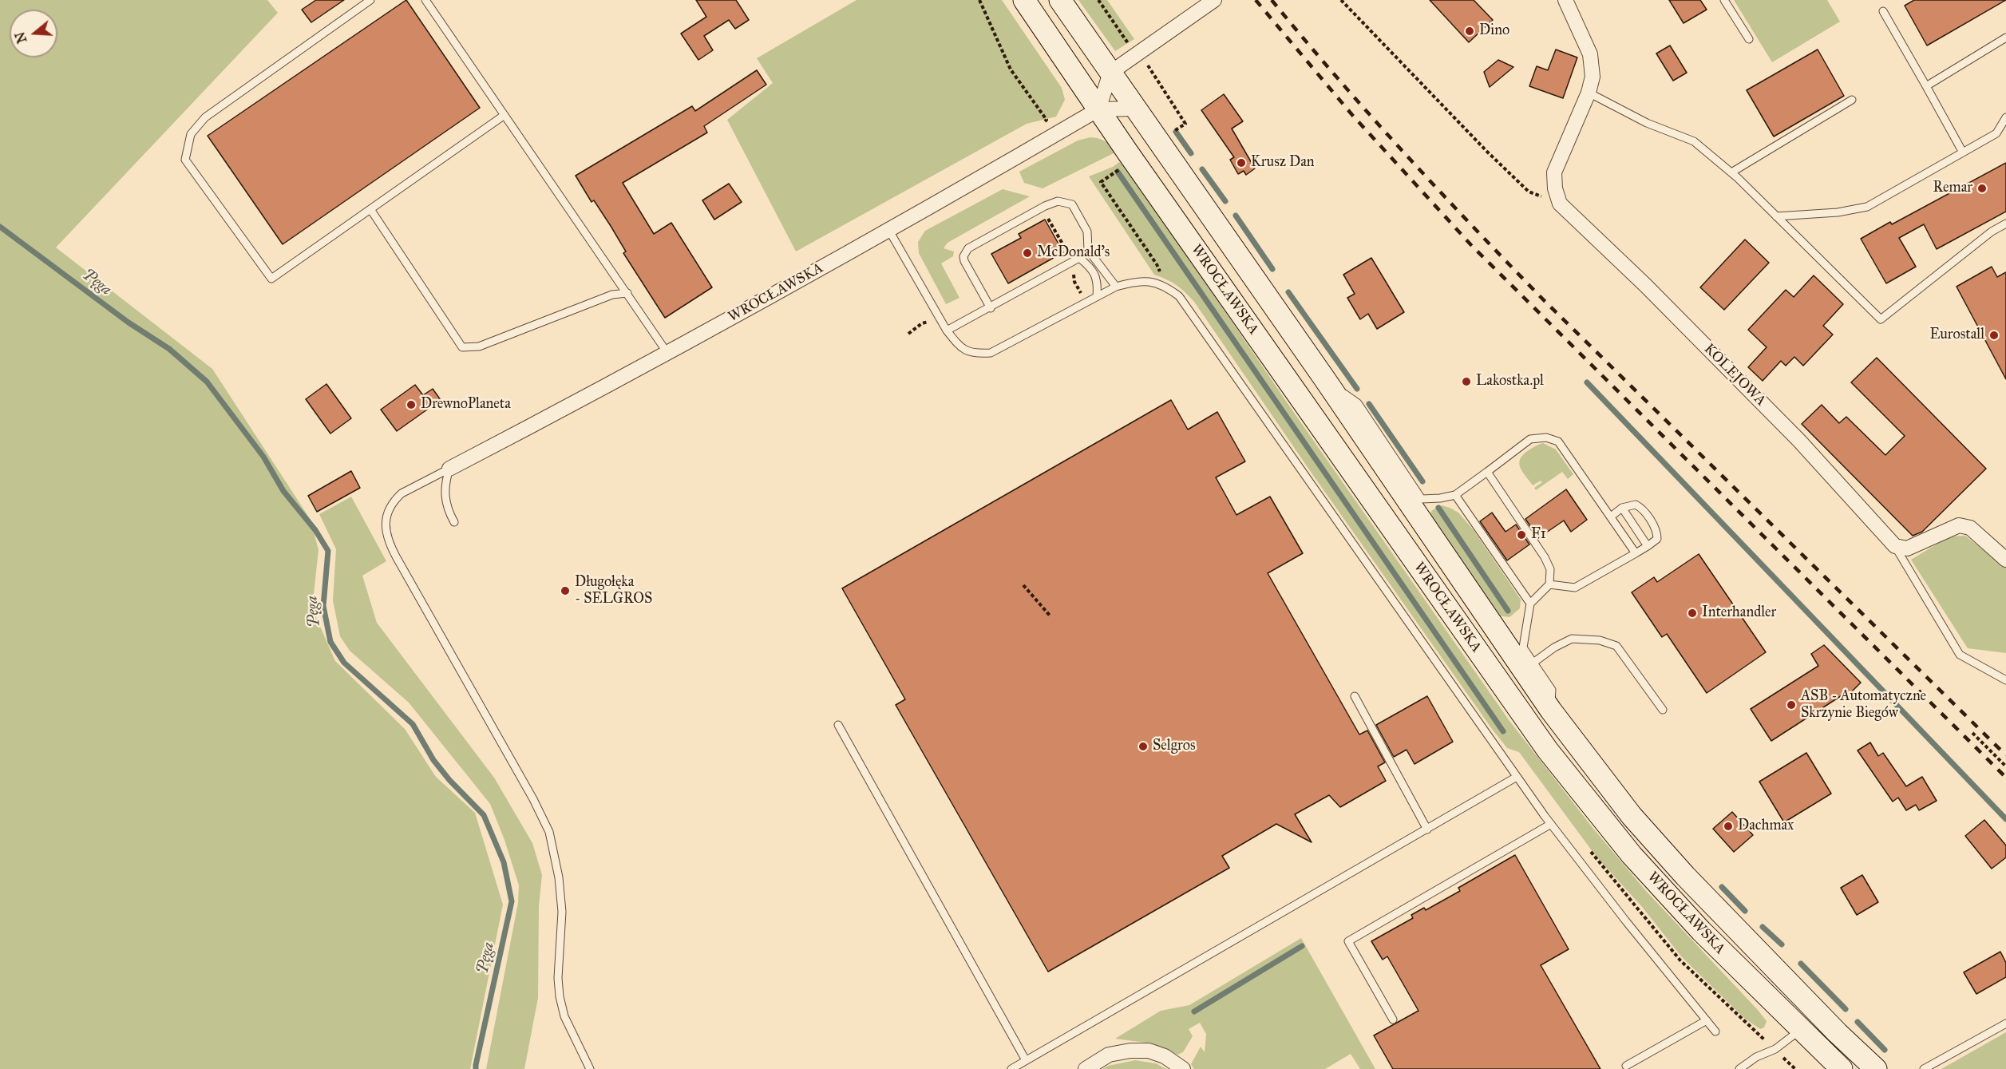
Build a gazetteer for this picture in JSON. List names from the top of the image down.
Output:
{
  "streets": {
    "main road": ["WROCŁAWSKA"],
    "street": ["KOLEJOWA"]
  },
  "water": ["Pęga"],
  "places": [
    "Dino",
    "Krusz Dan",
    "Remar",
    "McDonald's",
    "Eurostall",
    "Lakostka.pl",
    "DrewnoPlaneta",
    "F1",
    "Długołęka - SELGROS",
    "Interhandler",
    "ASB - Automatyczne Skrzynie Biegów",
    "Selgros",
    "Dachmax"
  ],
  "north": "left"
}
